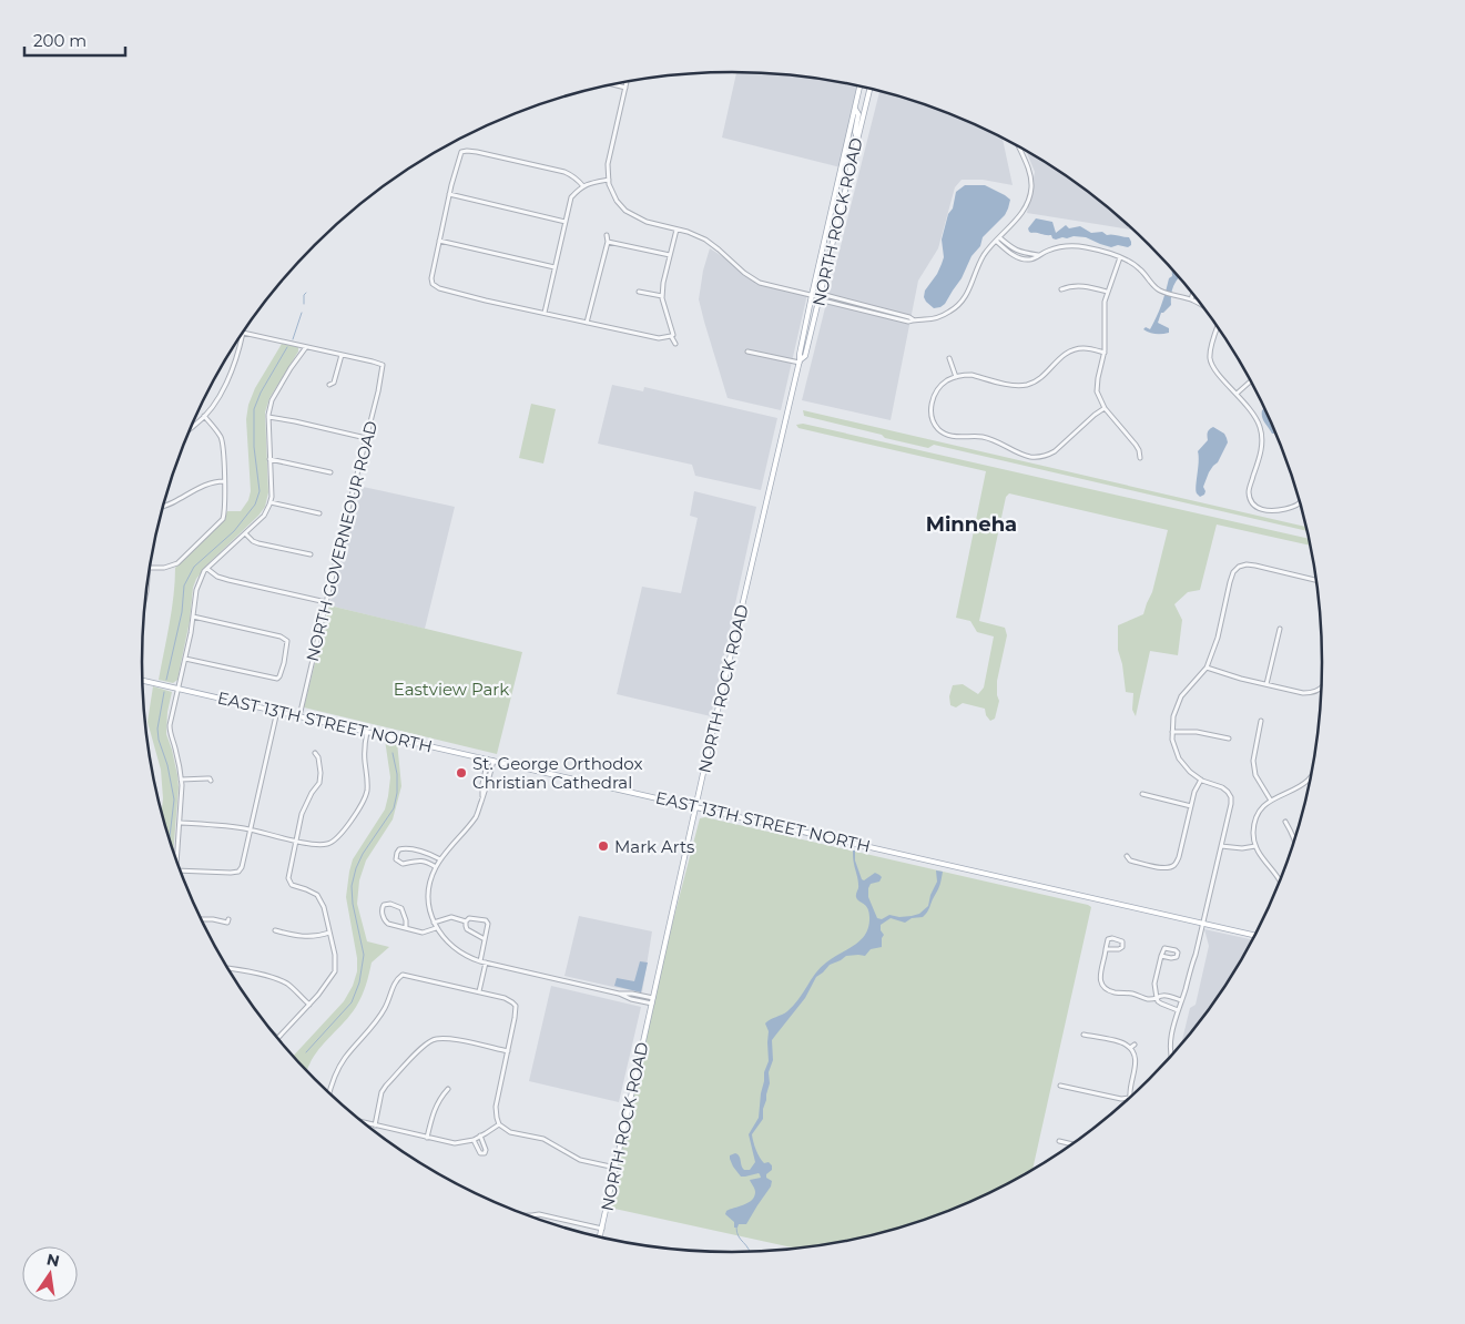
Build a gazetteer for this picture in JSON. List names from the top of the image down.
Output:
{
  "streets": {
    "main road": ["NORTH ROCK ROAD", "EAST 13TH STREET NORTH"],
    "street": ["NORTH GOVERNEOUR ROAD"]
  },
  "crossings": [
    ["NORTH ROCK ROAD", "EAST 13TH STREET NORTH"],
    ["NORTH GOVERNEOUR ROAD", "EAST 13TH STREET NORTH"]
  ],
  "districts": ["Minneha"],
  "parks": ["Eastview Park"],
  "places": ["St. George Orthodox Christian Cathedral", "Mark Arts"],
  "scale_bar": "200 m",
  "north": "top"
}
